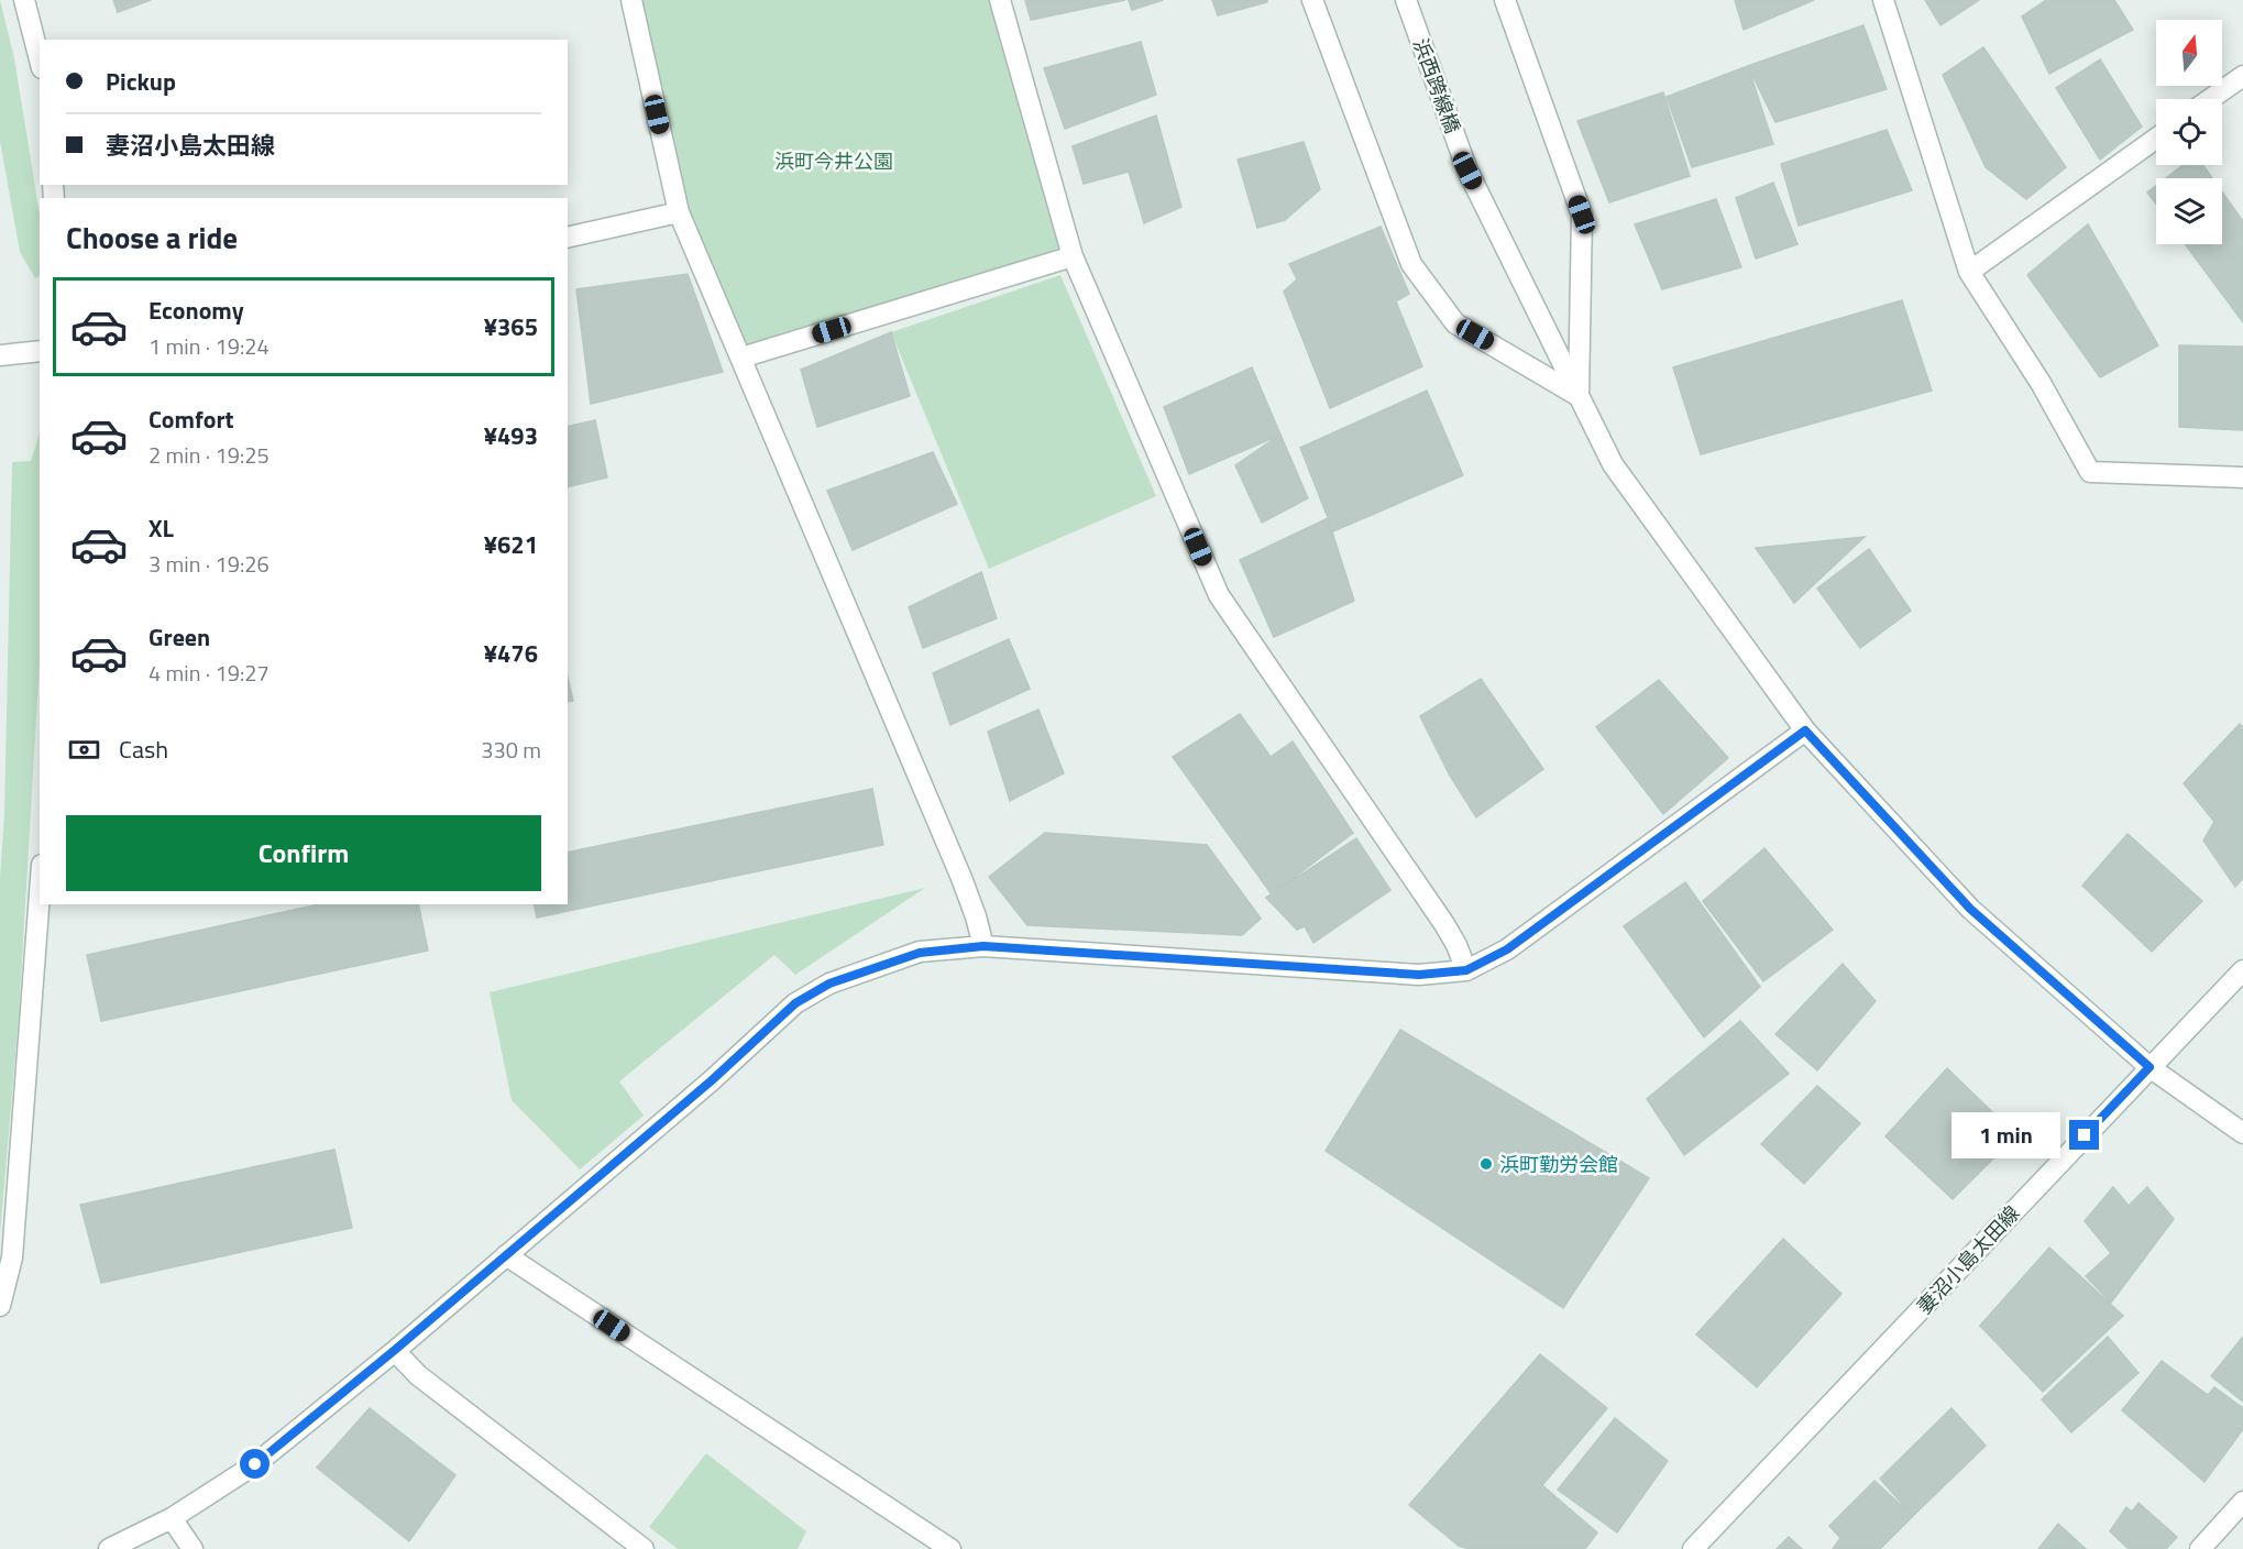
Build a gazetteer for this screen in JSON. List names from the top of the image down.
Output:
{
  "streets": {
    "street": ["浜西跨線橋", "妻沼小島太田線"]
  },
  "crossings": [
    ["浜西跨線橋", "妻沼小島太田線"]
  ],
  "parks": ["浜町今井公園"],
  "places": ["浜町勤労会館"],
  "north": "top",
  "page": {
    "banner": ["Pickup", "妻沼小島太田線"],
    "heading": "Choose a ride",
    "list": [
      {
        "name": "Economy",
        "note": "1 min · 19:24",
        "value": "¥365"
      },
      {
        "name": "Comfort",
        "note": "2 min · 19:25",
        "value": "¥493"
      },
      {
        "name": "XL",
        "note": "3 min · 19:26",
        "value": "¥621"
      },
      {
        "name": "Green",
        "note": "4 min · 19:27",
        "value": "¥476"
      }
    ],
    "pay": ["Cash", "330 m"],
    "buttons": "Confirm",
    "bubble": "1 min"
  }
}
